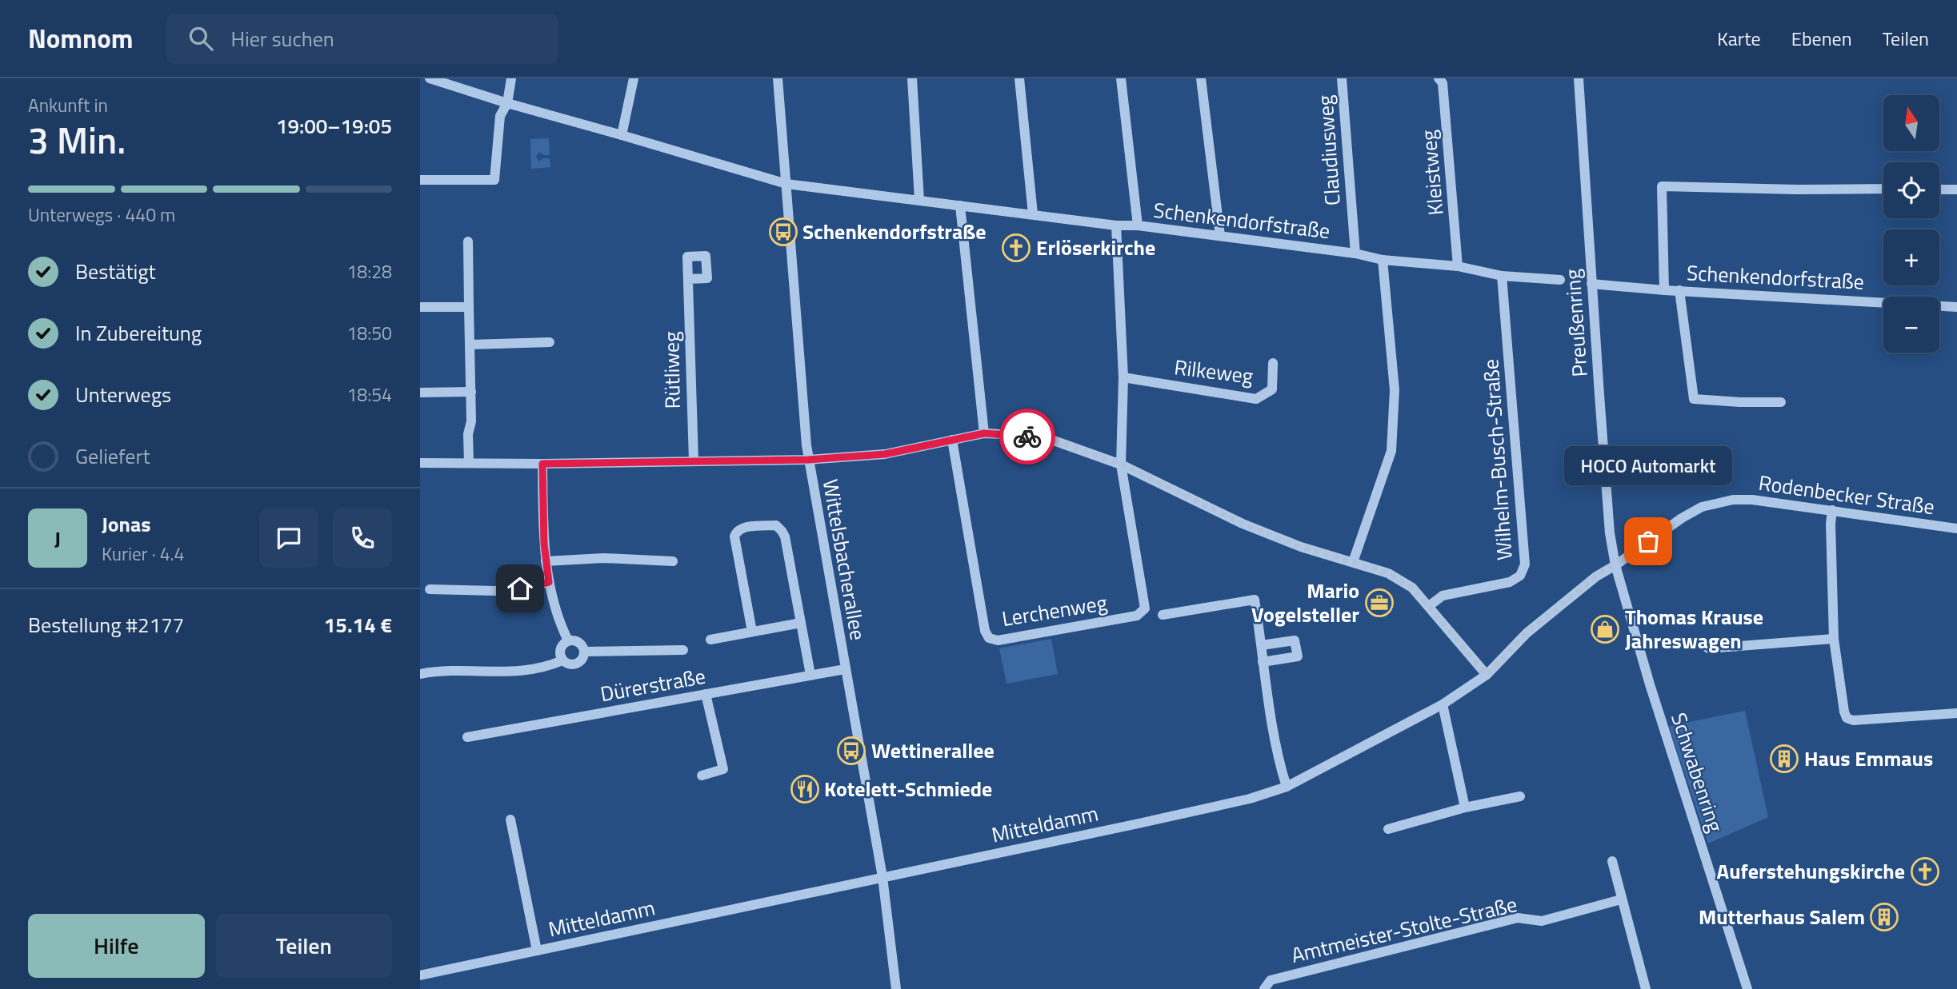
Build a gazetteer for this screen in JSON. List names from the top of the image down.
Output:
{
  "streets": {
    "street": [
      "Claudiusweg",
      "Kleistweg",
      "Schenkendorfstraße",
      "Preußenring",
      "Rütliweg",
      "Rilkeweg",
      "Wilhelm-Busch-Straße",
      "Rodenbecker Straße",
      "Wittelsbacherallee",
      "Lerchenweg",
      "Dürerstraße",
      "Schwabenring",
      "Mitteldamm",
      "Amtmeister-Stolte-Straße"
    ]
  },
  "crossings": [
    ["Claudiusweg", "Schenkendorfstraße"],
    ["Kleistweg", "Schenkendorfstraße"],
    ["Schenkendorfstraße", "Preußenring"],
    ["Schenkendorfstraße", "Wilhelm-Busch-Straße"],
    ["Schenkendorfstraße", "Wittelsbacherallee"],
    ["Preußenring", "Rodenbecker Straße"],
    ["Preußenring", "Schwabenring"],
    ["Preußenring", "Mitteldamm"],
    ["Rodenbecker Straße", "Schwabenring"],
    ["Rodenbecker Straße", "Mitteldamm"],
    ["Wittelsbacherallee", "Dürerstraße"],
    ["Wittelsbacherallee", "Mitteldamm"],
    ["Schwabenring", "Mitteldamm"]
  ],
  "places": {
    "bus stop": ["Schenkendorfstraße", "Wettinerallee"],
    "church": ["Erlöserkirche", "Auferstehungskirche"],
    "other": ["HOCO Automarkt"],
    "office": ["Mario Vogelsteller"],
    "shop": ["Thomas Krause Jahreswagen"],
    "building": ["Haus Emmaus", "Mutterhaus Salem"],
    "restaurant": ["Kotelett-Schmiede"]
  },
  "north": "top",
  "page": {
    "header": "Nomnom",
    "search": "Hier suchen",
    "nav": ["Karte", "Ebenen", "Teilen"],
    "heading": ["3 Min.", "Ankunft in", "19:00–19:05"],
    "panel": [
      "Jonas",
      "Kurier · 4.4",
      "Bestellung #2177",
      "15.14 €"
    ],
    "map_buttons": ["+", "−"],
    "bar": "Unterwegs · 440 m",
    "list": [
      ["Bestätigt", "18:28"],
      ["In Zubereitung", "18:50"],
      ["Unterwegs", "18:54"],
      "Geliefert"
    ],
    "bubble": "HOCO Automarkt",
    "round": "J",
    "buttons": ["Hilfe", "Teilen"]
  }
}
